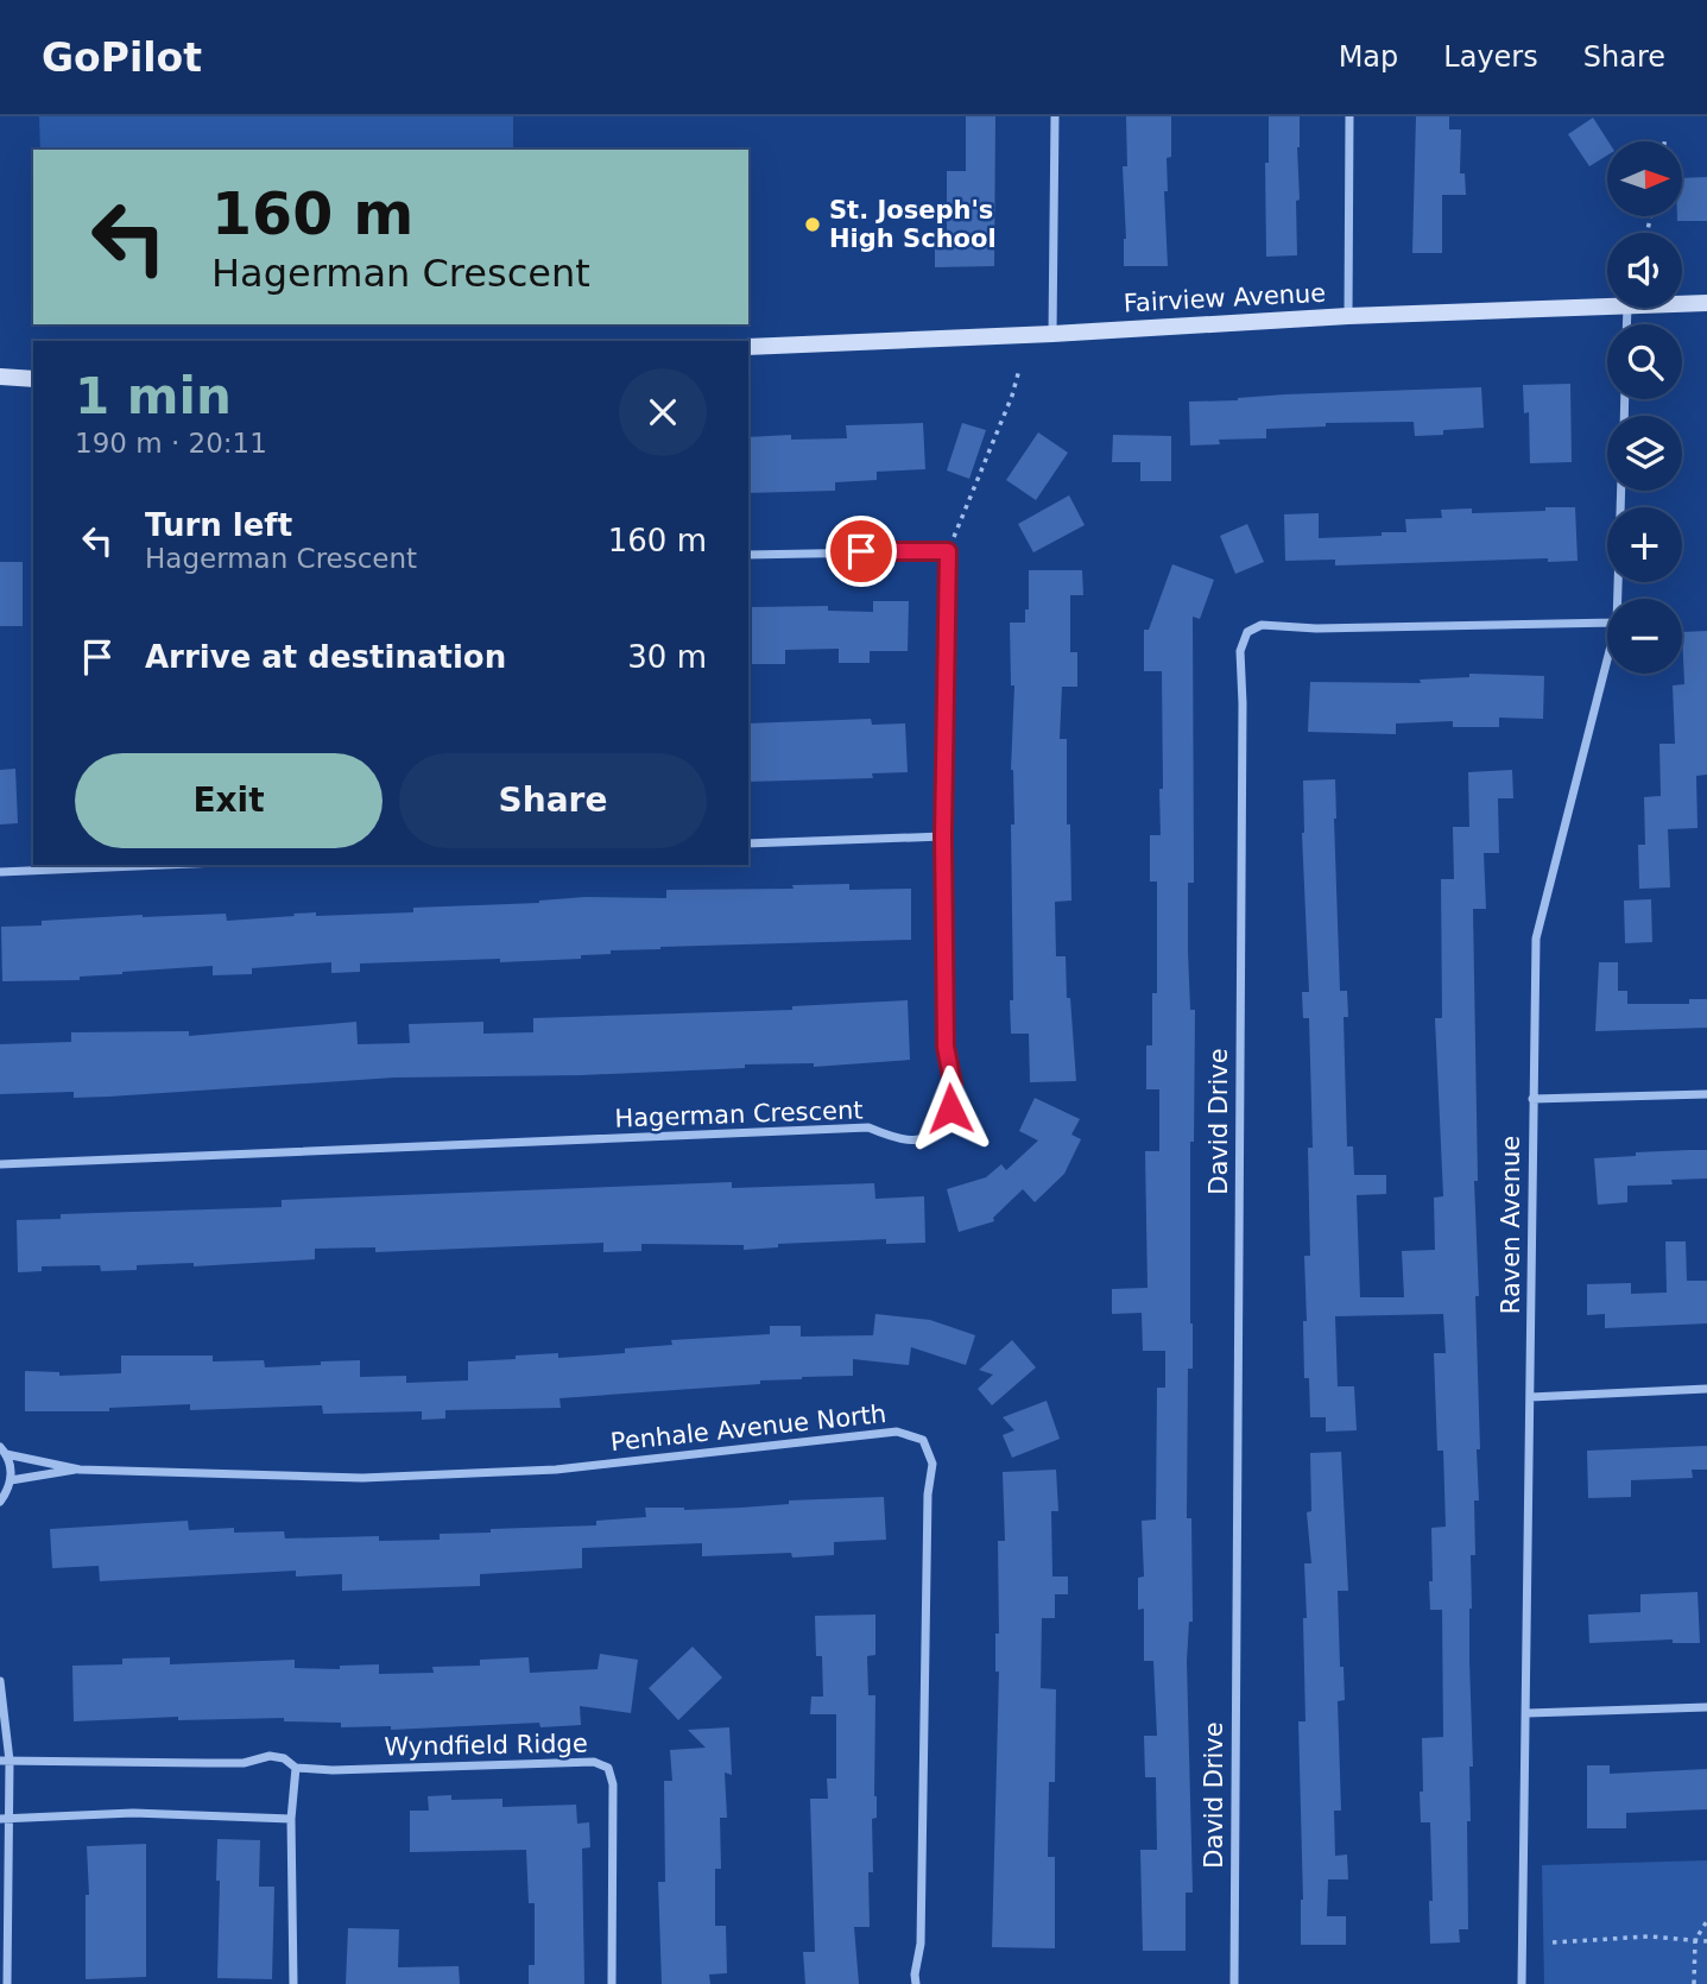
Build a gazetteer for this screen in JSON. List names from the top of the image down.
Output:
{
  "streets": {
    "main road": ["Fairview Avenue"],
    "street": [
      "Hagerman Crescent",
      "David Drive",
      "Raven Avenue",
      "Penhale Avenue North",
      "Wyndfield Ridge"
    ]
  },
  "places": ["St. Joseph's High School"],
  "north": "right",
  "page": {
    "header": "GoPilot",
    "nav": ["Map", "Layers", "Share"],
    "map_buttons": ["+", "−"],
    "turn": ["160 m", "Hagerman Crescent"],
    "heading": ["1 min", "190 m · 20:11"],
    "list": [
      {
        "name": "Turn left",
        "note": "Hagerman Crescent",
        "value": "160 m"
      },
      {
        "name": "Arrive at destination",
        "value": "30 m"
      }
    ],
    "buttons": ["Exit", "Share"]
  }
}
